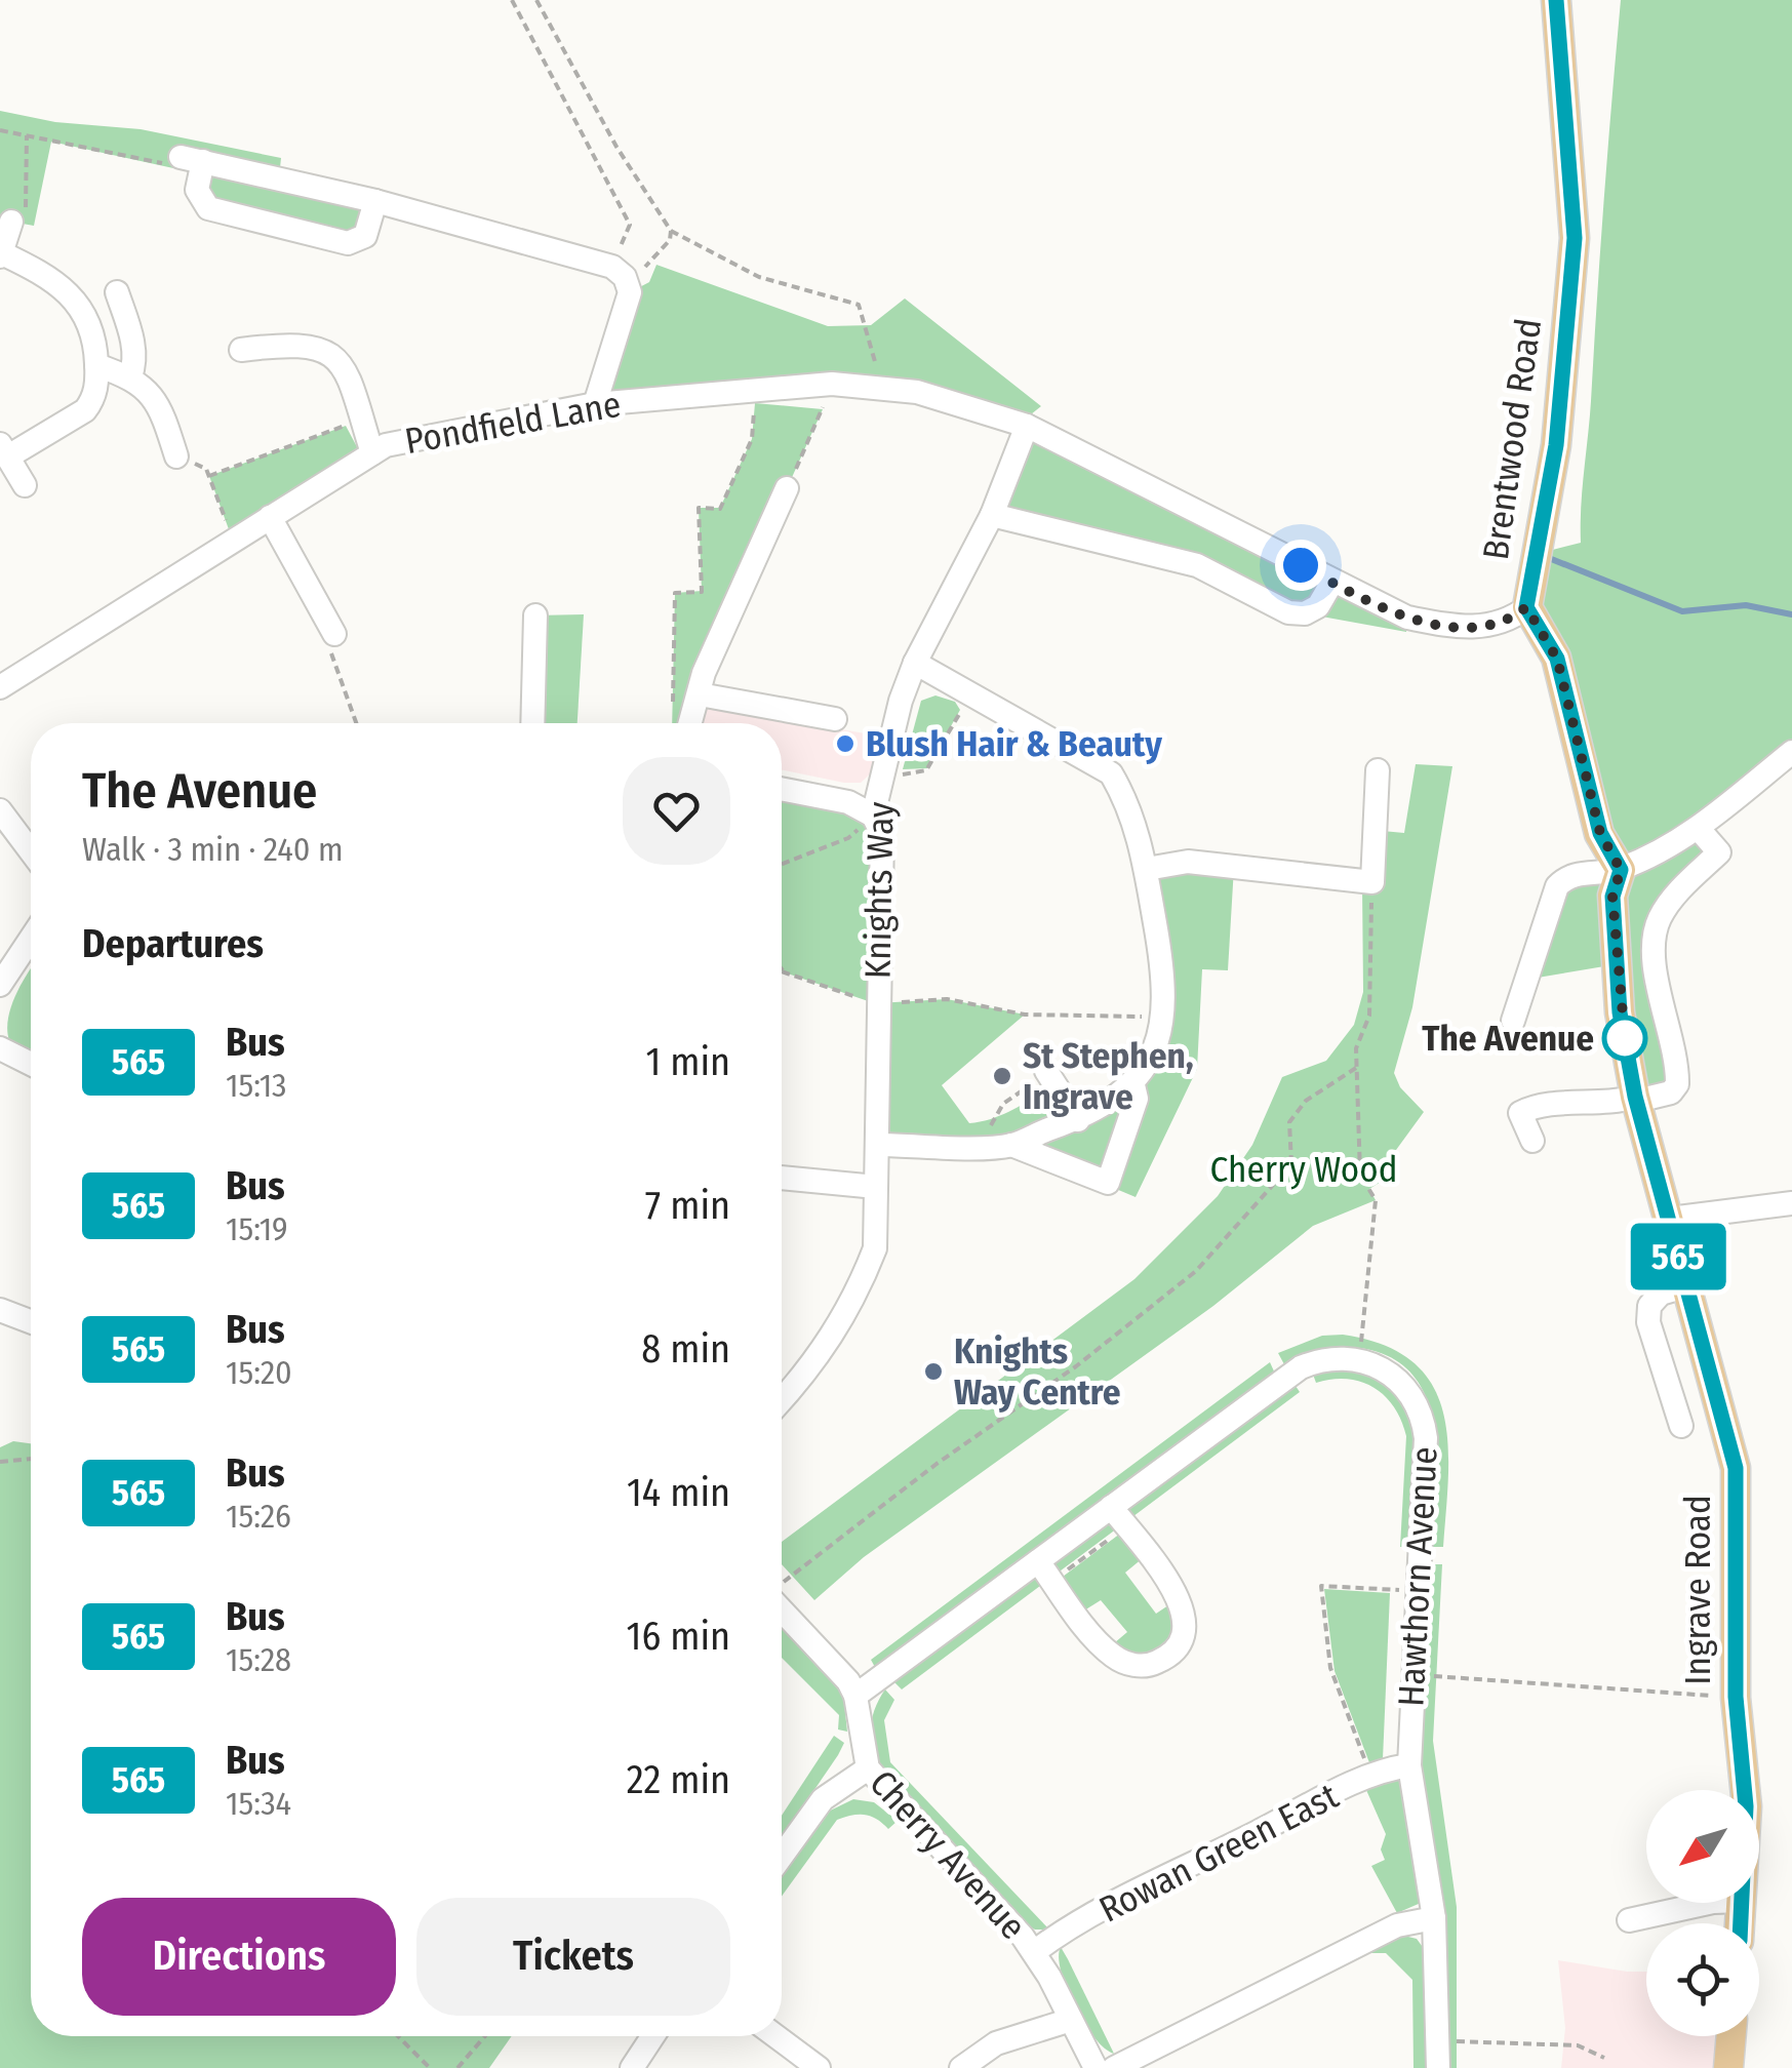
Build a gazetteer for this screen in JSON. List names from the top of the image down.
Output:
{
  "streets": {
    "main road": ["Brentwood Road", "Ingrave Road"],
    "street": [
      "Pondfield Lane",
      "Knights Way",
      "Hawthorn Avenue",
      "Rowan Green East",
      "Cherry Avenue"
    ]
  },
  "crossings": [
    ["Pondfield Lane", "Brentwood Road"],
    ["Pondfield Lane", "Knights Way"],
    ["Brentwood Road", "Ingrave Road"],
    ["Hawthorn Avenue", "Rowan Green East"],
    ["Rowan Green East", "Cherry Avenue"]
  ],
  "parks": ["Cherry Wood"],
  "places": [
    "Blush Hair & Beauty",
    "The Avenue",
    "St Stephen, Ingrave",
    "Knights Way Centre"
  ],
  "lines": ["bus line 565"],
  "north": "bottom left",
  "page": {
    "on_map": "565",
    "heading": [
      ["The Avenue", "Walk · 3 min · 240 m"],
      "Departures"
    ],
    "list": [
      {
        "mark": "565",
        "name": "Bus",
        "note": "15:13",
        "value": "1 min"
      },
      {
        "mark": "565",
        "name": "Bus",
        "note": "15:19",
        "value": "7 min"
      },
      {
        "mark": "565",
        "name": "Bus",
        "note": "15:20",
        "value": "8 min"
      },
      {
        "mark": "565",
        "name": "Bus",
        "note": "15:26",
        "value": "14 min"
      },
      {
        "mark": "565",
        "name": "Bus",
        "note": "15:28",
        "value": "16 min"
      },
      {
        "mark": "565",
        "name": "Bus",
        "note": "15:34",
        "value": "22 min"
      }
    ],
    "buttons": ["Directions", "Tickets"]
  }
}
